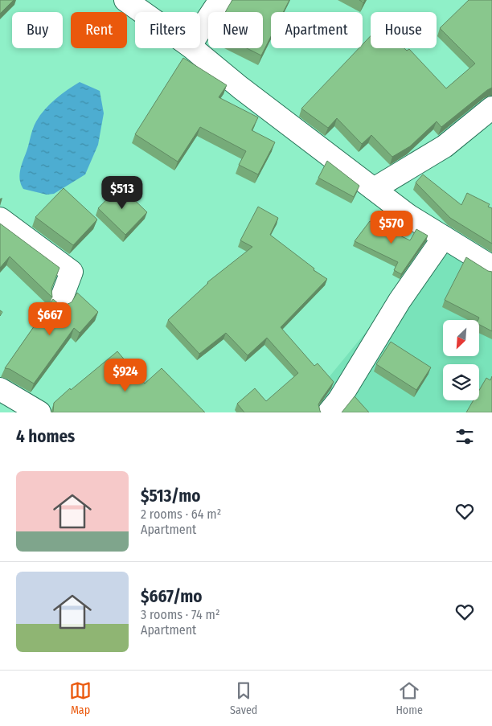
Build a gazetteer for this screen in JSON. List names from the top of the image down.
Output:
{
  "north": "bottom left",
  "page": {
    "chip": [
      "Buy",
      "Rent",
      "Filters",
      "New",
      "Apartment",
      "House"
    ],
    "price": [
      "$513",
      "$570",
      "$667",
      "$924"
    ],
    "heading": "4 homes",
    "list": [
      {
        "name": "$513/mo",
        "note": "2 rooms · 64 m² · Apartment"
      },
      {
        "name": "$667/mo",
        "note": "3 rooms · 74 m² · Apartment"
      }
    ],
    "tabs": ["Map", "Saved", "Home"]
  }
}
